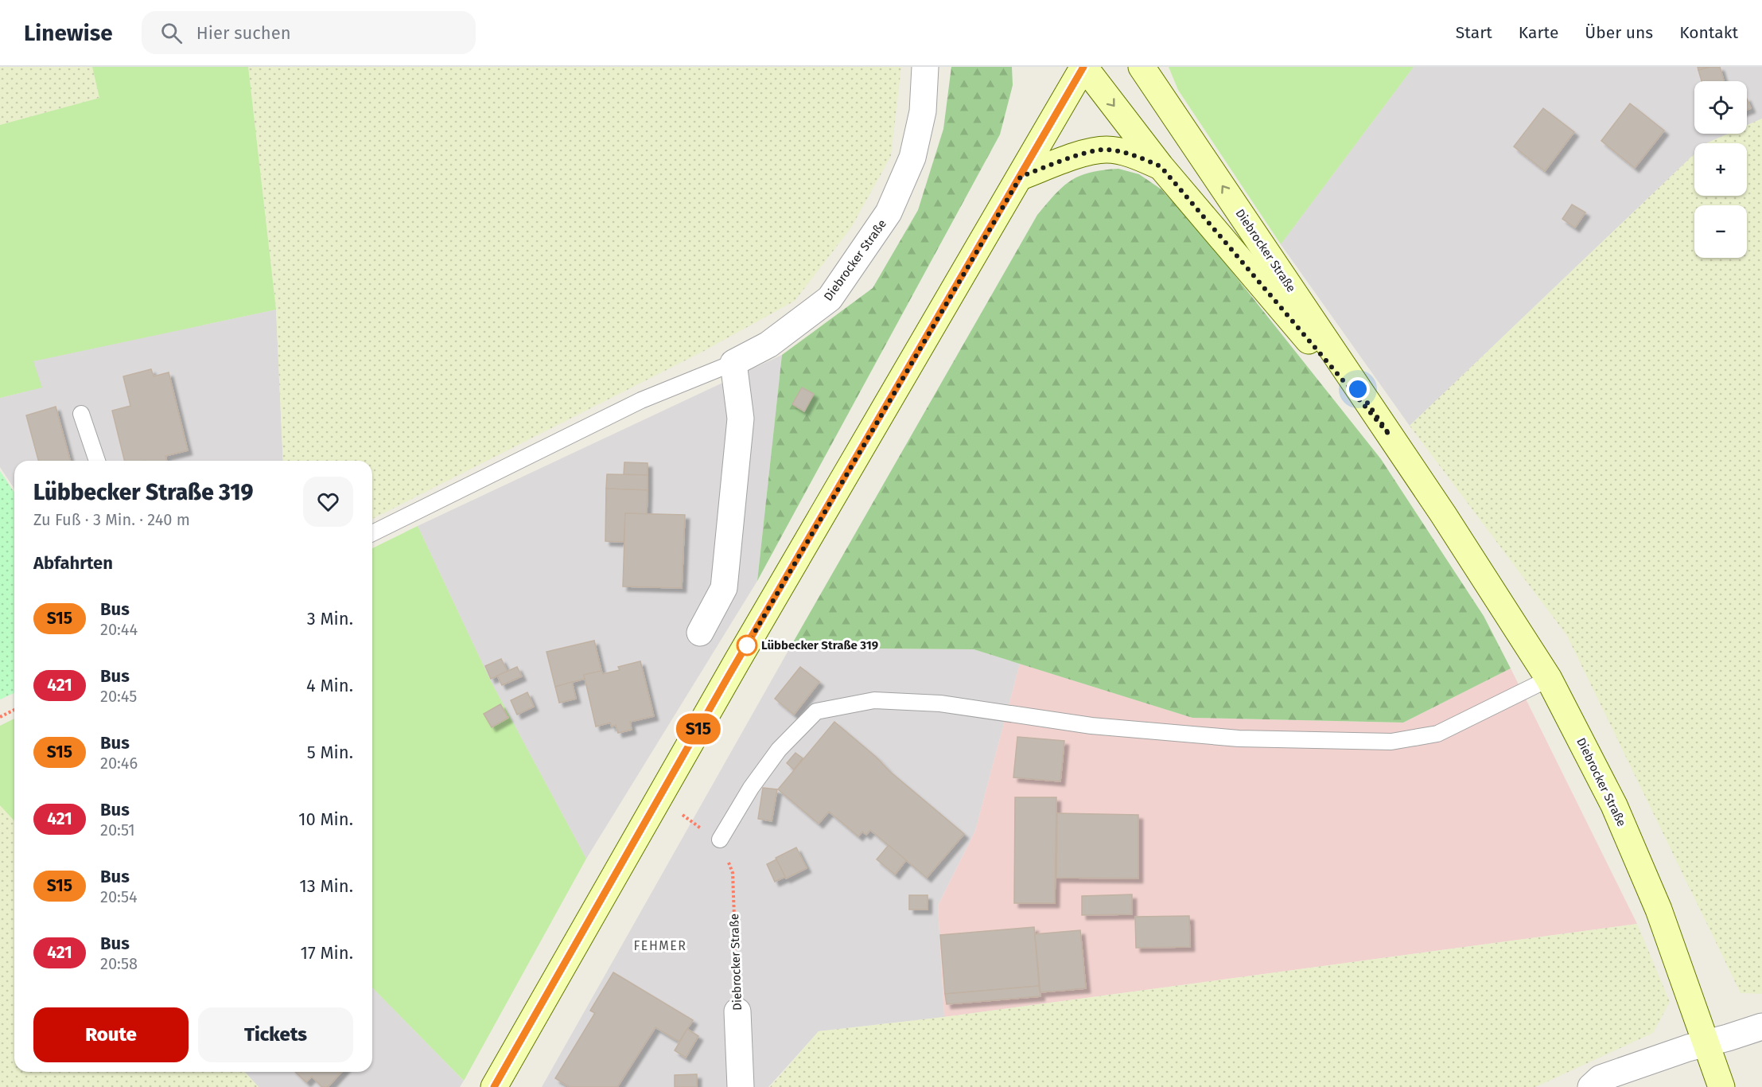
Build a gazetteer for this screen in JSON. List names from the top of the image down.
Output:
{
  "streets": {
    "main road": ["Diebrocker Straße"]
  },
  "districts": ["FEHMER"],
  "places": ["Lübbecker Straße 319"],
  "lines": ["bus line S15"],
  "page": {
    "header": "Linewise",
    "search": "Hier suchen",
    "nav": [
      "Start",
      "Karte",
      "Über uns",
      "Kontakt"
    ],
    "on_map": "S15",
    "map_buttons": ["+", "−"],
    "heading": [
      ["Lübbecker Straße 319", "Zu Fuß · 3 Min. · 240 m"],
      "Abfahrten"
    ],
    "list": [
      {
        "mark": "S15",
        "name": "Bus",
        "note": "20:44",
        "value": "3 Min."
      },
      {
        "mark": "421",
        "name": "Bus",
        "note": "20:45",
        "value": "4 Min."
      },
      {
        "mark": "S15",
        "name": "Bus",
        "note": "20:46",
        "value": "5 Min."
      },
      {
        "mark": "421",
        "name": "Bus",
        "note": "20:51",
        "value": "10 Min."
      },
      {
        "mark": "S15",
        "name": "Bus",
        "note": "20:54",
        "value": "13 Min."
      },
      {
        "mark": "421",
        "name": "Bus",
        "note": "20:58",
        "value": "17 Min."
      }
    ],
    "buttons": ["Route", "Tickets"]
  }
}
